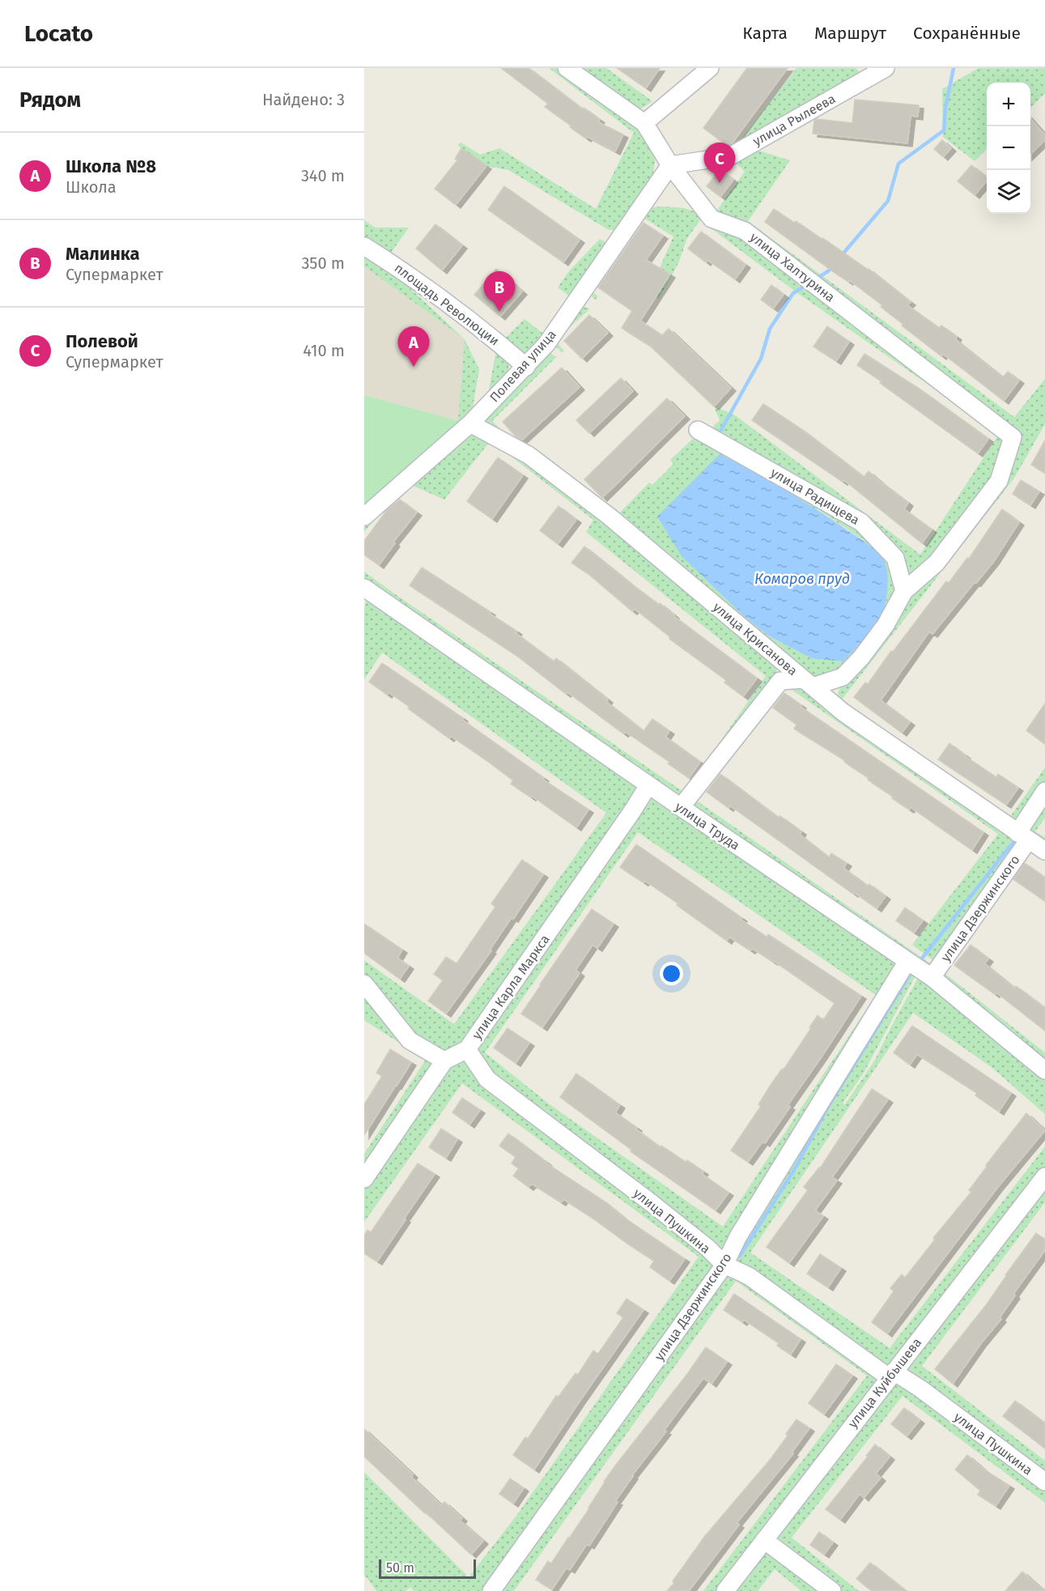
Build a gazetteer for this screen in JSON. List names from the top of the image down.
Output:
{
  "streets": {
    "street": [
      "улица Рылеева",
      "улица Халтурина",
      "площадь Революции",
      "Полевая улица",
      "улица Радищева",
      "улица Крисанова",
      "улица Труда",
      "улица Дзержинского",
      "улица Карла Маркса",
      "улица Пушкина",
      "улица Куйбышева"
    ]
  },
  "crossings": [
    ["улица Рылеева", "улица Халтурина"],
    ["улица Рылеева", "Полевая улица"],
    ["улица Халтурина", "Полевая улица"],
    ["улица Халтурина", "улица Радищева"],
    ["площадь Революции", "Полевая улица"],
    ["Полевая улица", "улица Крисанова"],
    ["улица Крисанова", "улица Дзержинского"],
    ["улица Труда", "улица Дзержинского"],
    ["улица Труда", "улица Карла Маркса"],
    ["улица Дзержинского", "улица Пушкина"],
    ["улица Карла Маркса", "улица Пушкина"],
    ["улица Пушкина", "улица Куйбышева"]
  ],
  "water": ["Комаров пруд"],
  "scale_bar": "50 m",
  "page": {
    "header": "Locato",
    "nav": ["Карта", "Маршрут", "Сохранённые"],
    "heading": ["Рядом", "Найдено: 3"],
    "map_buttons": ["+", "−"],
    "list": [
      {
        "mark": "A",
        "name": "Школа №8",
        "note": "Школа",
        "value": "340 m"
      },
      {
        "mark": "B",
        "name": "Малинка",
        "note": "Супермаркет",
        "value": "350 m"
      },
      {
        "mark": "C",
        "name": "Полевой",
        "note": "Супермаркет",
        "value": "410 m"
      }
    ],
    "pins": ["C", "B", "A"],
    "scale": "50 m"
  }
}
